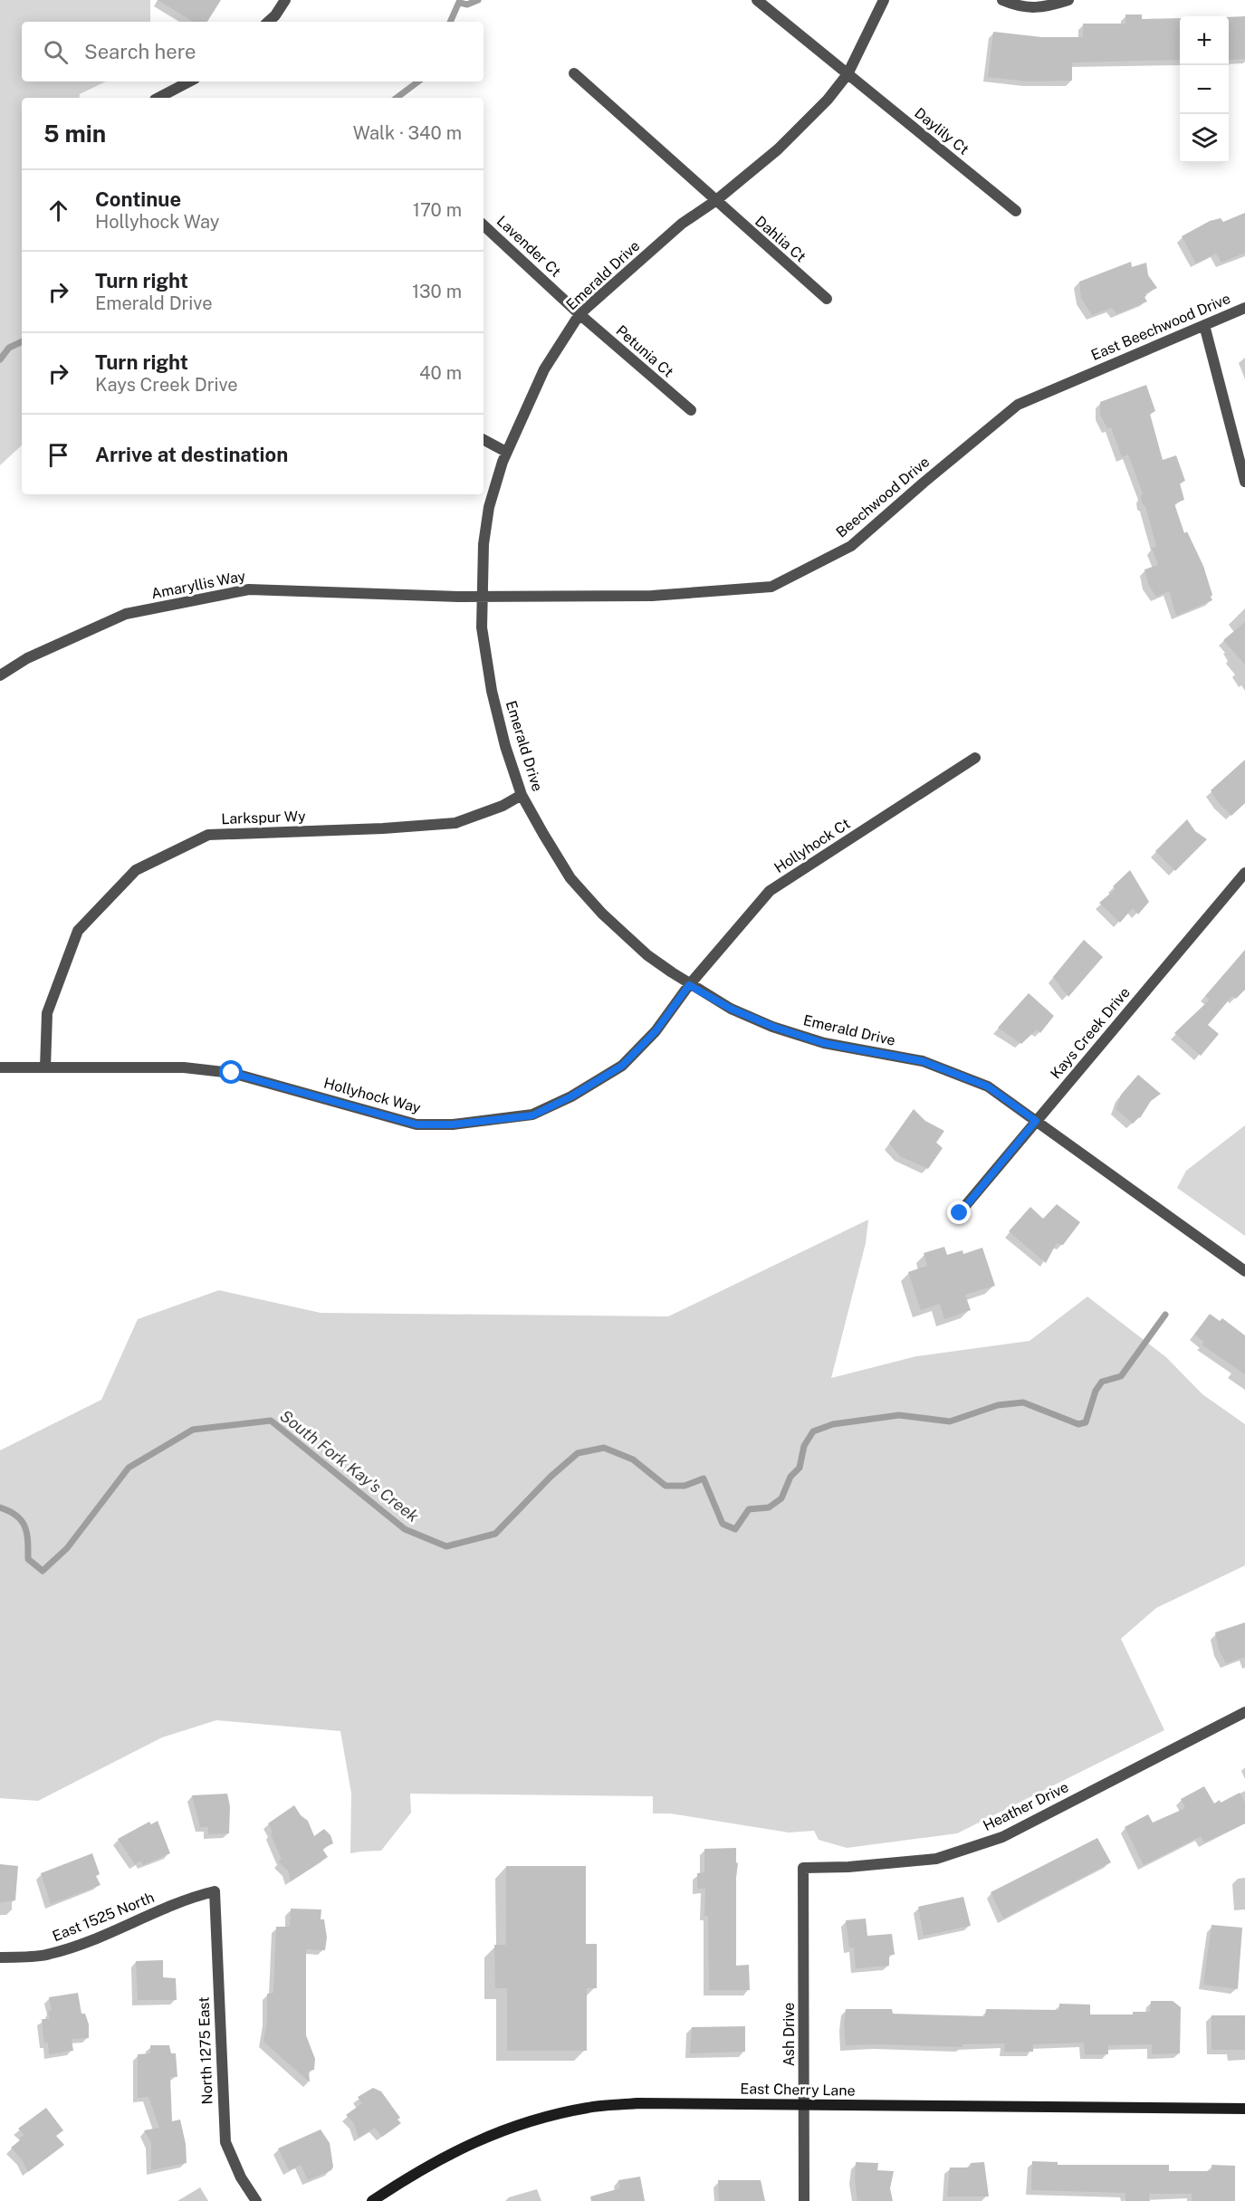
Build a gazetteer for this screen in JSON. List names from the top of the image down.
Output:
{
  "streets": {
    "street": [
      "Daylily Ct",
      "Dahlia Ct",
      "Lavender Ct",
      "Emerald Drive",
      "East Beechwood Drive",
      "Petunia Ct",
      "Beechwood Drive",
      "Amaryllis Way",
      "Larkspur Wy",
      "Hollyhock Ct",
      "Kays Creek Drive",
      "Hollyhock Way",
      "Heather Drive",
      "East 1525 North",
      "Ash Drive",
      "North 1275 East",
      "East Cherry Lane"
    ]
  },
  "crossings": [
    ["Daylily Ct", "Emerald Drive"],
    ["Dahlia Ct", "Emerald Drive"],
    ["Lavender Ct", "Emerald Drive"],
    ["Lavender Ct", "Petunia Ct"],
    ["Emerald Drive", "Petunia Ct"],
    ["Emerald Drive", "Beechwood Drive"],
    ["Emerald Drive", "Amaryllis Way"],
    ["Emerald Drive", "Larkspur Wy"],
    ["Emerald Drive", "Hollyhock Ct"],
    ["Emerald Drive", "Kays Creek Drive"],
    ["Emerald Drive", "Hollyhock Way"],
    ["East Beechwood Drive", "Beechwood Drive"],
    ["Beechwood Drive", "Amaryllis Way"],
    ["Larkspur Wy", "Hollyhock Way"],
    ["Hollyhock Ct", "Hollyhock Way"],
    ["Heather Drive", "Ash Drive"],
    ["East 1525 North", "North 1275 East"],
    ["Ash Drive", "East Cherry Lane"]
  ],
  "water": ["South Fork Kay's Creek"],
  "page": {
    "map_buttons": ["+", "−"],
    "search": "Search here",
    "heading": ["5 min", "Walk · 340 m"],
    "list": [
      ["Continue", "Hollyhock Way", "170 m"],
      ["Turn right", "Emerald Drive", "130 m"],
      ["Turn right", "Kays Creek Drive", "40 m"],
      "Arrive at destination"
    ]
  }
}
